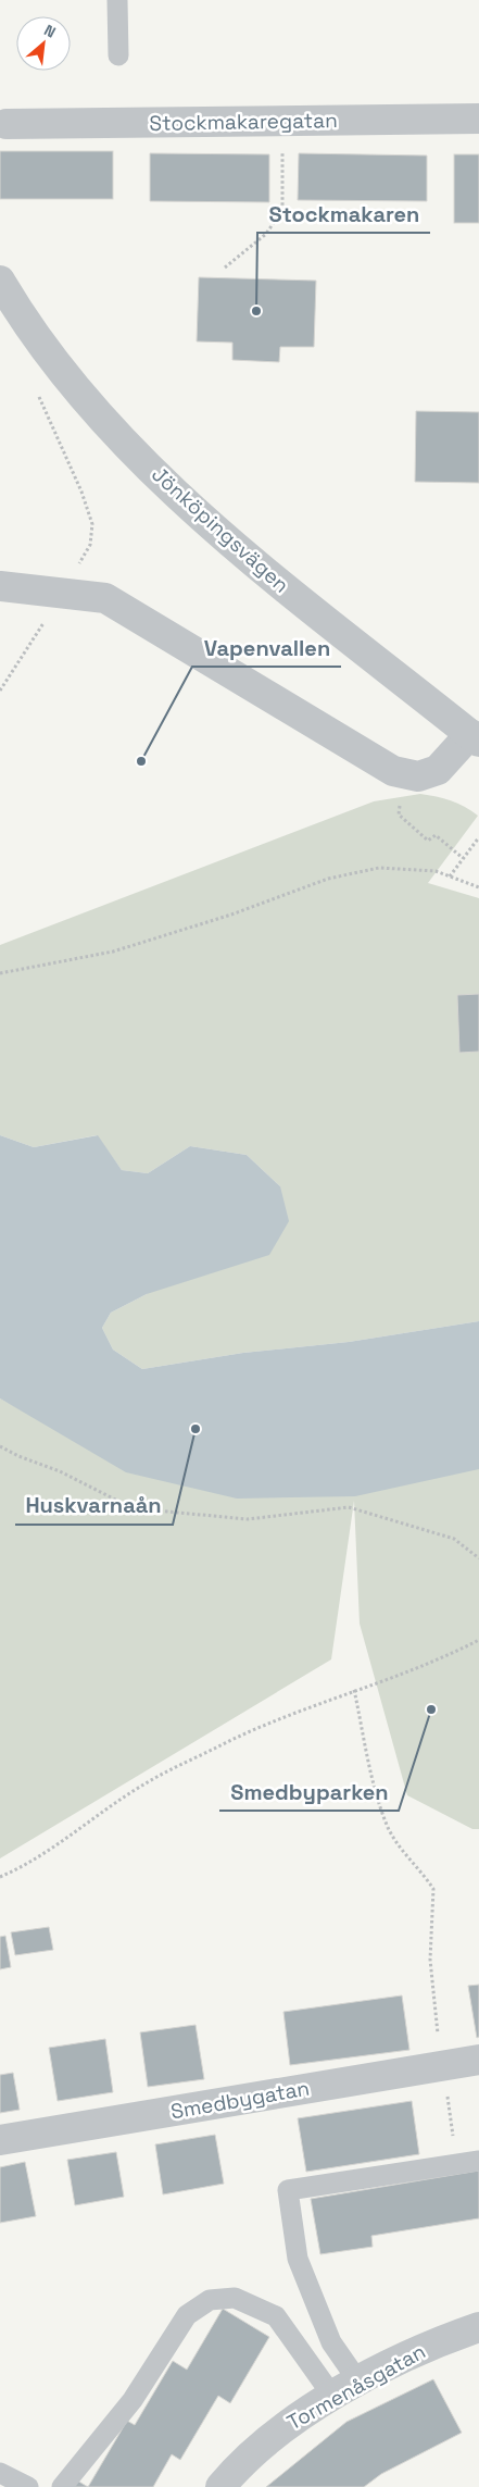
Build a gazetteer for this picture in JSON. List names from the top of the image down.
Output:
{
  "streets": {
    "street": [
      "Stockmakaregatan",
      "Jönköpingsvägen",
      "Smedbygatan",
      "Tormenåsgatan"
    ]
  },
  "places": [
    "Stockmakaren",
    "Vapenvallen",
    "Huskvarnaån",
    "Smedbyparken"
  ],
  "north": "top right"
}
